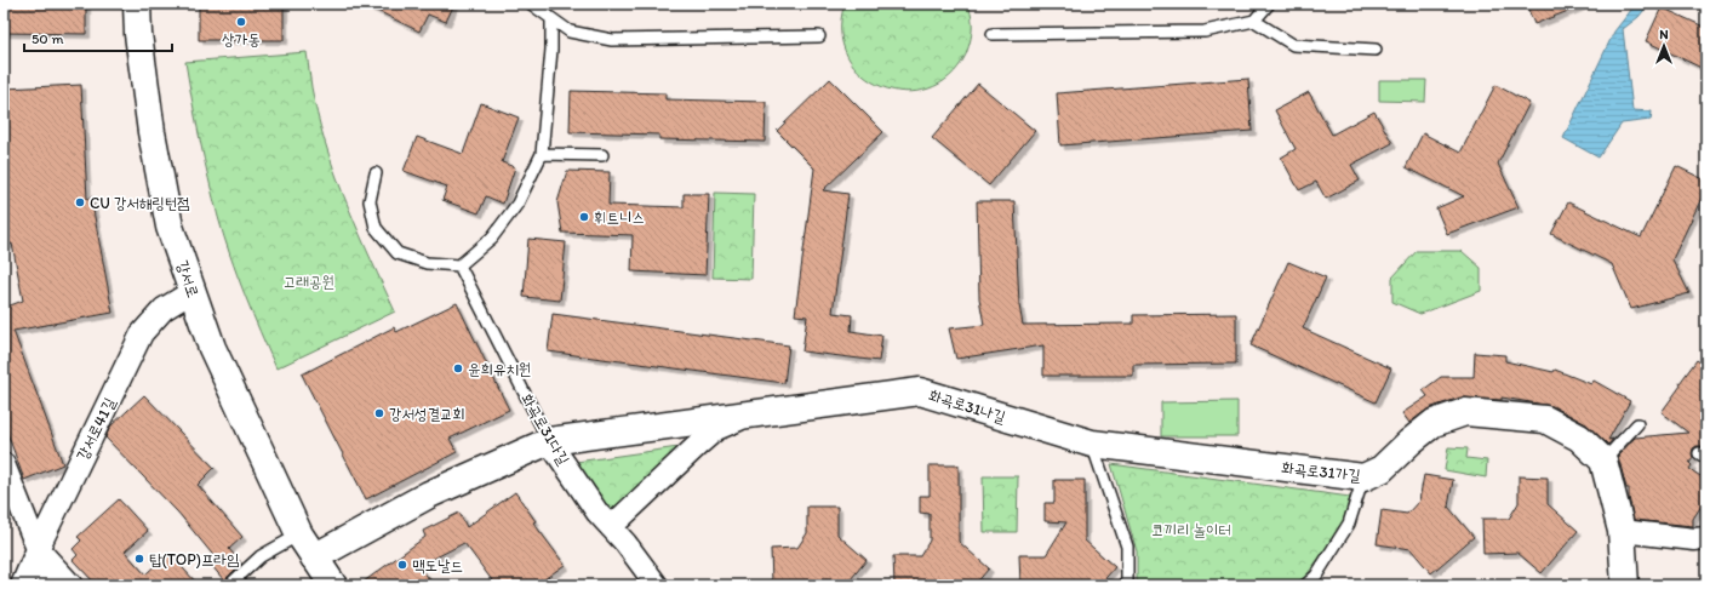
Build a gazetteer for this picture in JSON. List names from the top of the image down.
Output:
{
  "streets": {
    "street": [
      "강서로",
      "화곡로31나길",
      "강서로41길",
      "화곡로31다길",
      "화곡로31가길"
    ]
  },
  "crossings": [
    ["강서로", "강서로41길"],
    ["화곡로31나길", "화곡로31다길"],
    ["화곡로31나길", "화곡로31가길"]
  ],
  "parks": ["고래공원", "코끼리 놀이터"],
  "places": [
    "상가동",
    "CU 강서해링턴점",
    "휘트니스",
    "윤희유치원",
    "강서성결교회",
    "탑(TOP)프라임",
    "맥도날드"
  ],
  "scale_bar": "50 m",
  "north": "top"
}
